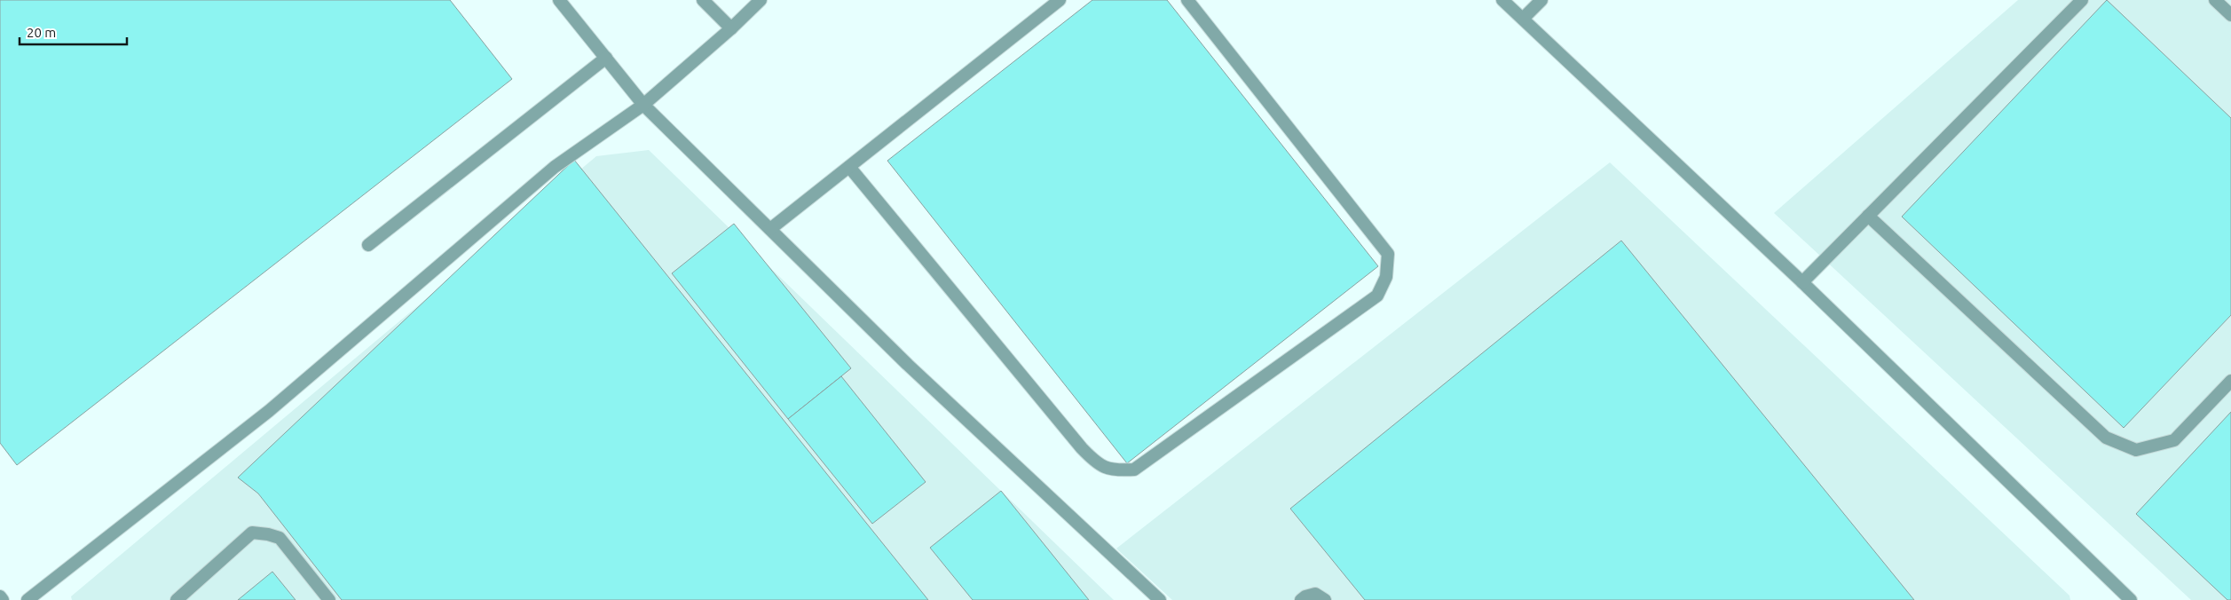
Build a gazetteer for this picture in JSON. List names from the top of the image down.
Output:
{
  "scale_bar": "20 m"
}
